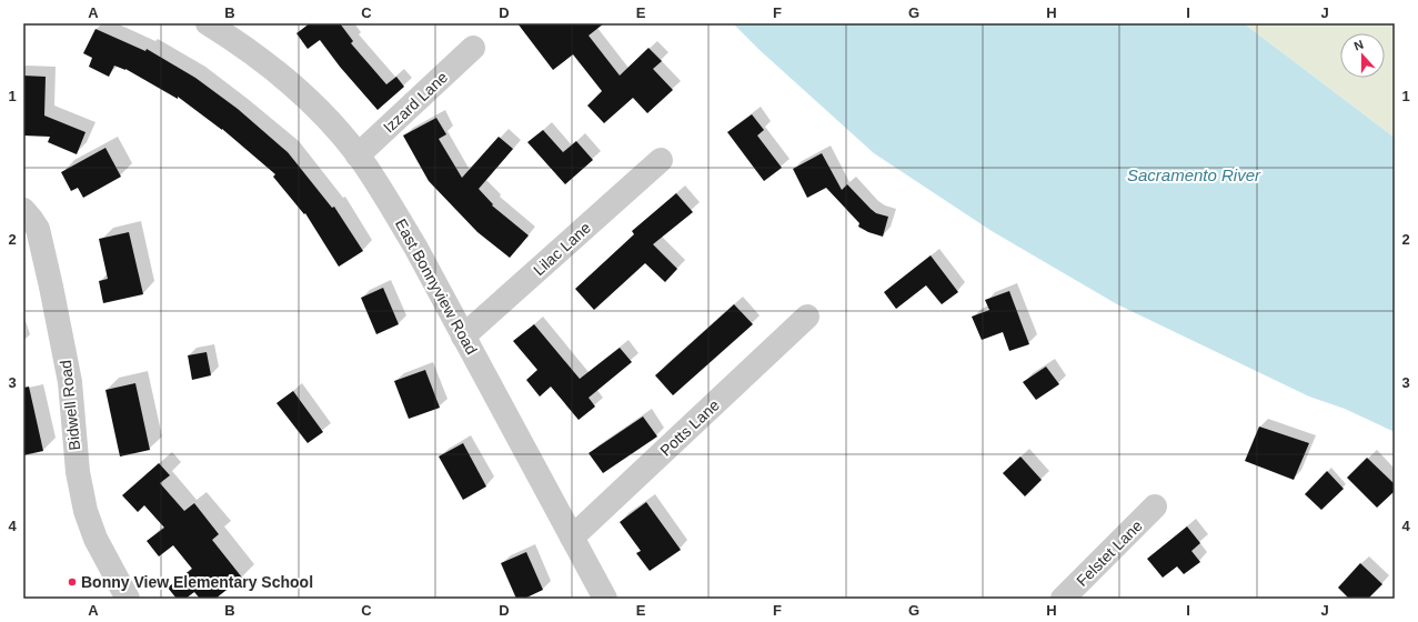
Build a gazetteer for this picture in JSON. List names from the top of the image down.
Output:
{
  "streets": {
    "street": [
      "Izzard Lane",
      "Lilac Lane",
      "East Bonnyview Road",
      "Bidwell Road",
      "Potts Lane",
      "Felstet Lane"
    ]
  },
  "crossings": [
    ["Izzard Lane", "East Bonnyview Road"],
    ["Lilac Lane", "East Bonnyview Road"],
    ["East Bonnyview Road", "Potts Lane"]
  ],
  "water": ["Sacramento River"],
  "places": ["Bonny View Elementary School"],
  "north": "top",
  "grid": {
    "columns": [
      "A",
      "B",
      "C",
      "D",
      "E",
      "F",
      "G",
      "H",
      "I",
      "J"
    ],
    "rows": [
      "1",
      "2",
      "3",
      "4"
    ]
  }
}
